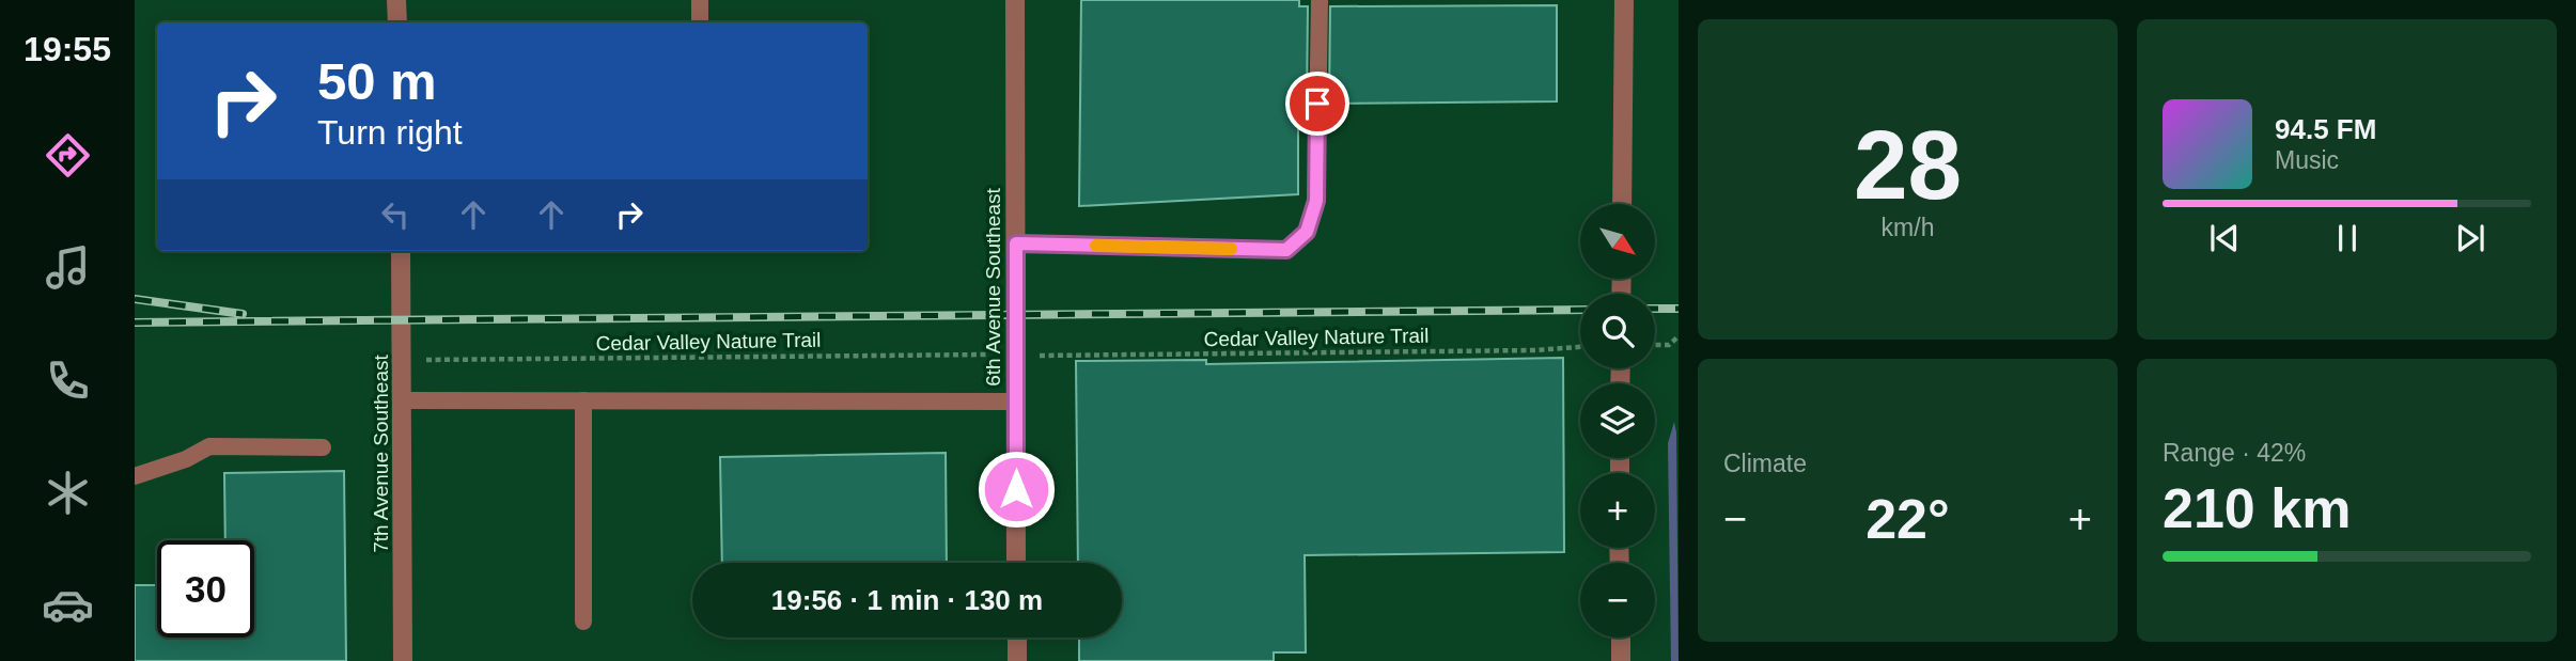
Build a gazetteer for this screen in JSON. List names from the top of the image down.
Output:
{
  "streets": {
    "street": ["6th Avenue Southeast", "7th Avenue Southeast"],
    "path": ["Cedar Valley Nature Trail"]
  },
  "north": "bottom right",
  "page": {
    "tabs": "19:55",
    "tile": [
      ["28", "km/h"],
      "Climate",
      ["Range · 42%", "210 km"]
    ],
    "turn": ["50 m", "Turn right"],
    "song": ["94.5 FM", "Music"],
    "map_buttons": ["+", "−"],
    "heat": ["−", "22°", "+"],
    "limit": "30",
    "trip": "19:56 · 1 min · 130 m"
  }
}
